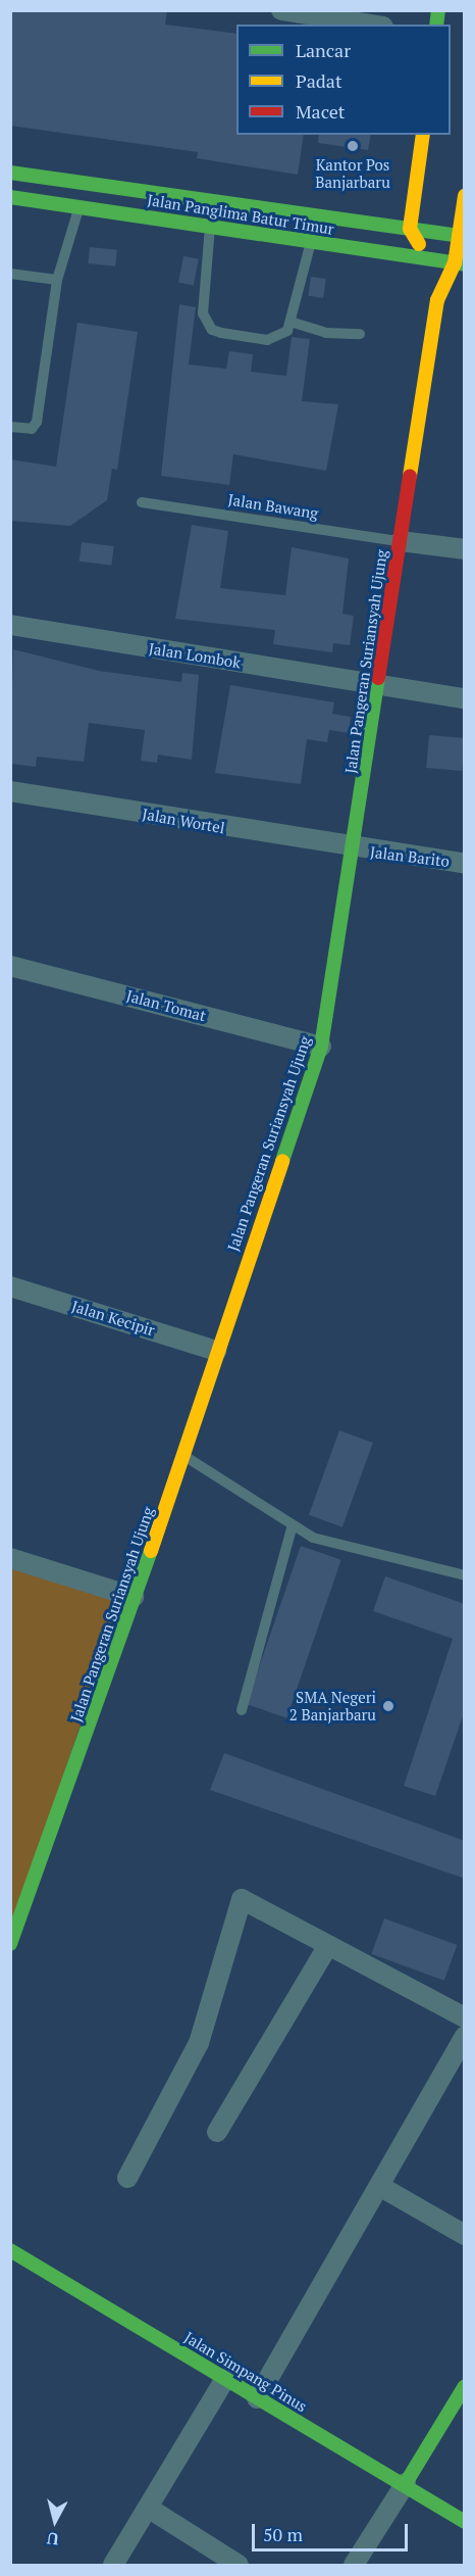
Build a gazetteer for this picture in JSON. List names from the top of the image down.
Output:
{
  "streets": {
    "main road": ["Jalan Panglima Batur Timur", "Jalan Pangeran Suriansyah Ujung", "Jalan Simpang Pinus"],
    "street": [
      "Jalan Lombok",
      "Jalan Wortel",
      "Jalan Barito",
      "Jalan Tomat",
      "Jalan Kecipir"
    ],
    "lane": ["Jalan Bawang"]
  },
  "crossings": [
    ["Jalan Panglima Batur Timur", "Jalan Pangeran Suriansyah Ujung"],
    ["Jalan Bawang", "Jalan Pangeran Suriansyah Ujung"],
    ["Jalan Lombok", "Jalan Pangeran Suriansyah Ujung"],
    ["Jalan Pangeran Suriansyah Ujung", "Jalan Wortel"],
    ["Jalan Pangeran Suriansyah Ujung", "Jalan Barito"],
    ["Jalan Pangeran Suriansyah Ujung", "Jalan Tomat"],
    ["Jalan Pangeran Suriansyah Ujung", "Jalan Kecipir"],
    ["Jalan Wortel", "Jalan Barito"]
  ],
  "places": ["Kantor Pos Banjarbaru", "SMA Negeri 2 Banjarbaru"],
  "legend": ["Lancar", "Padat", "Macet"],
  "scale_bar": "50 m",
  "north": "bottom"
}
